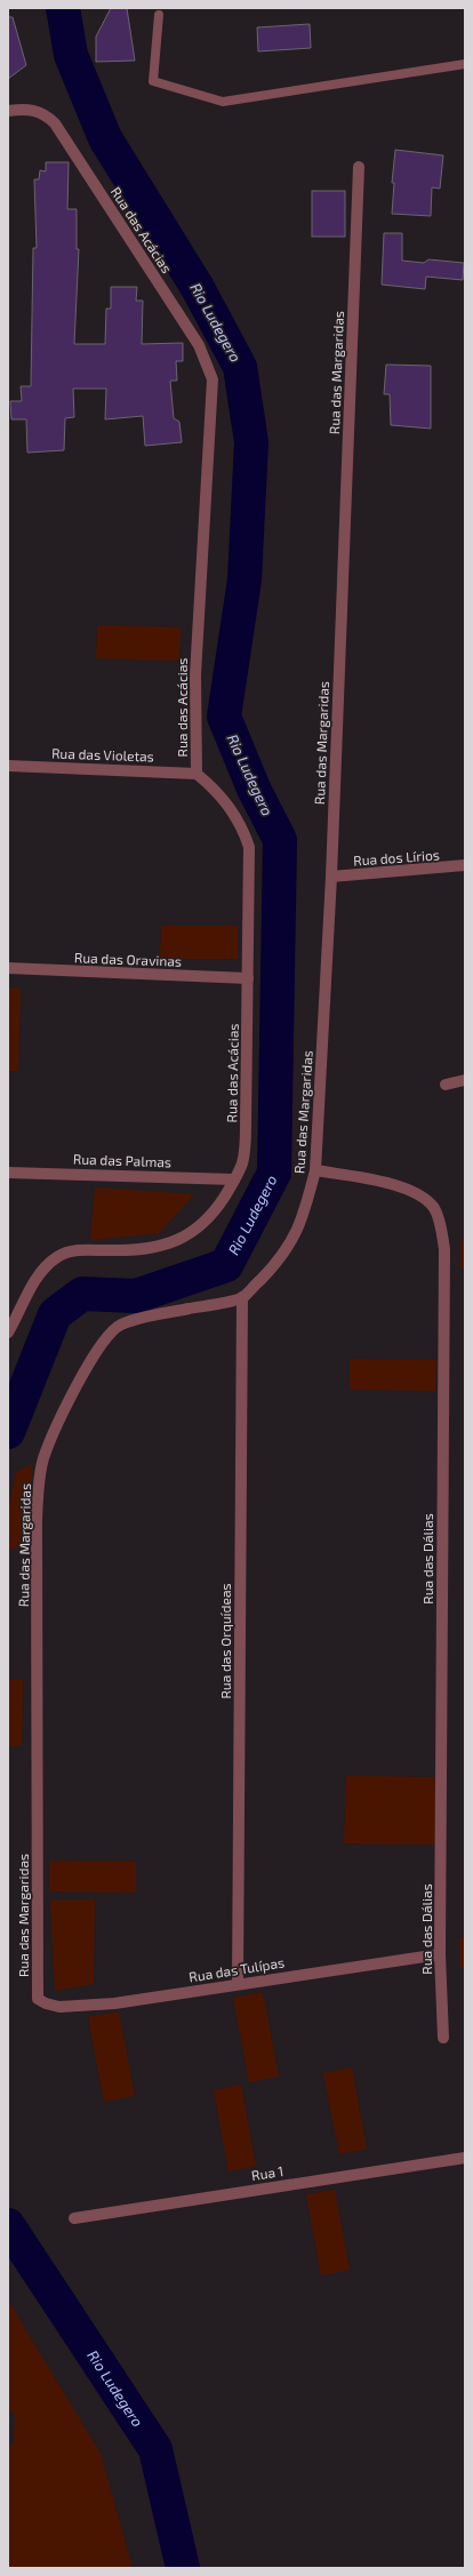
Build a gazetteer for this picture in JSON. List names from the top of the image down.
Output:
{
  "streets": {
    "street": [
      "Rua das Acácias",
      "Rua das Margaridas",
      "Rua das Violetas",
      "Rua dos Lírios",
      "Rua das Oravinas",
      "Rua das Palmas",
      "Rua das Dálias",
      "Rua das Orquídeas",
      "Rua das Tulípas",
      "Rua 1"
    ]
  },
  "crossings": [
    ["Rua das Acácias", "Rua das Violetas"],
    ["Rua das Acácias", "Rua das Oravinas"],
    ["Rua das Acácias", "Rua das Palmas"],
    ["Rua das Margaridas", "Rua dos Lírios"],
    ["Rua das Margaridas", "Rua das Dálias"],
    ["Rua das Margaridas", "Rua das Orquídeas"],
    ["Rua das Margaridas", "Rua das Tulípas"],
    ["Rua das Dálias", "Rua das Tulípas"],
    ["Rua das Orquídeas", "Rua das Tulípas"]
  ],
  "water": ["Rio Ludegero"]
}
